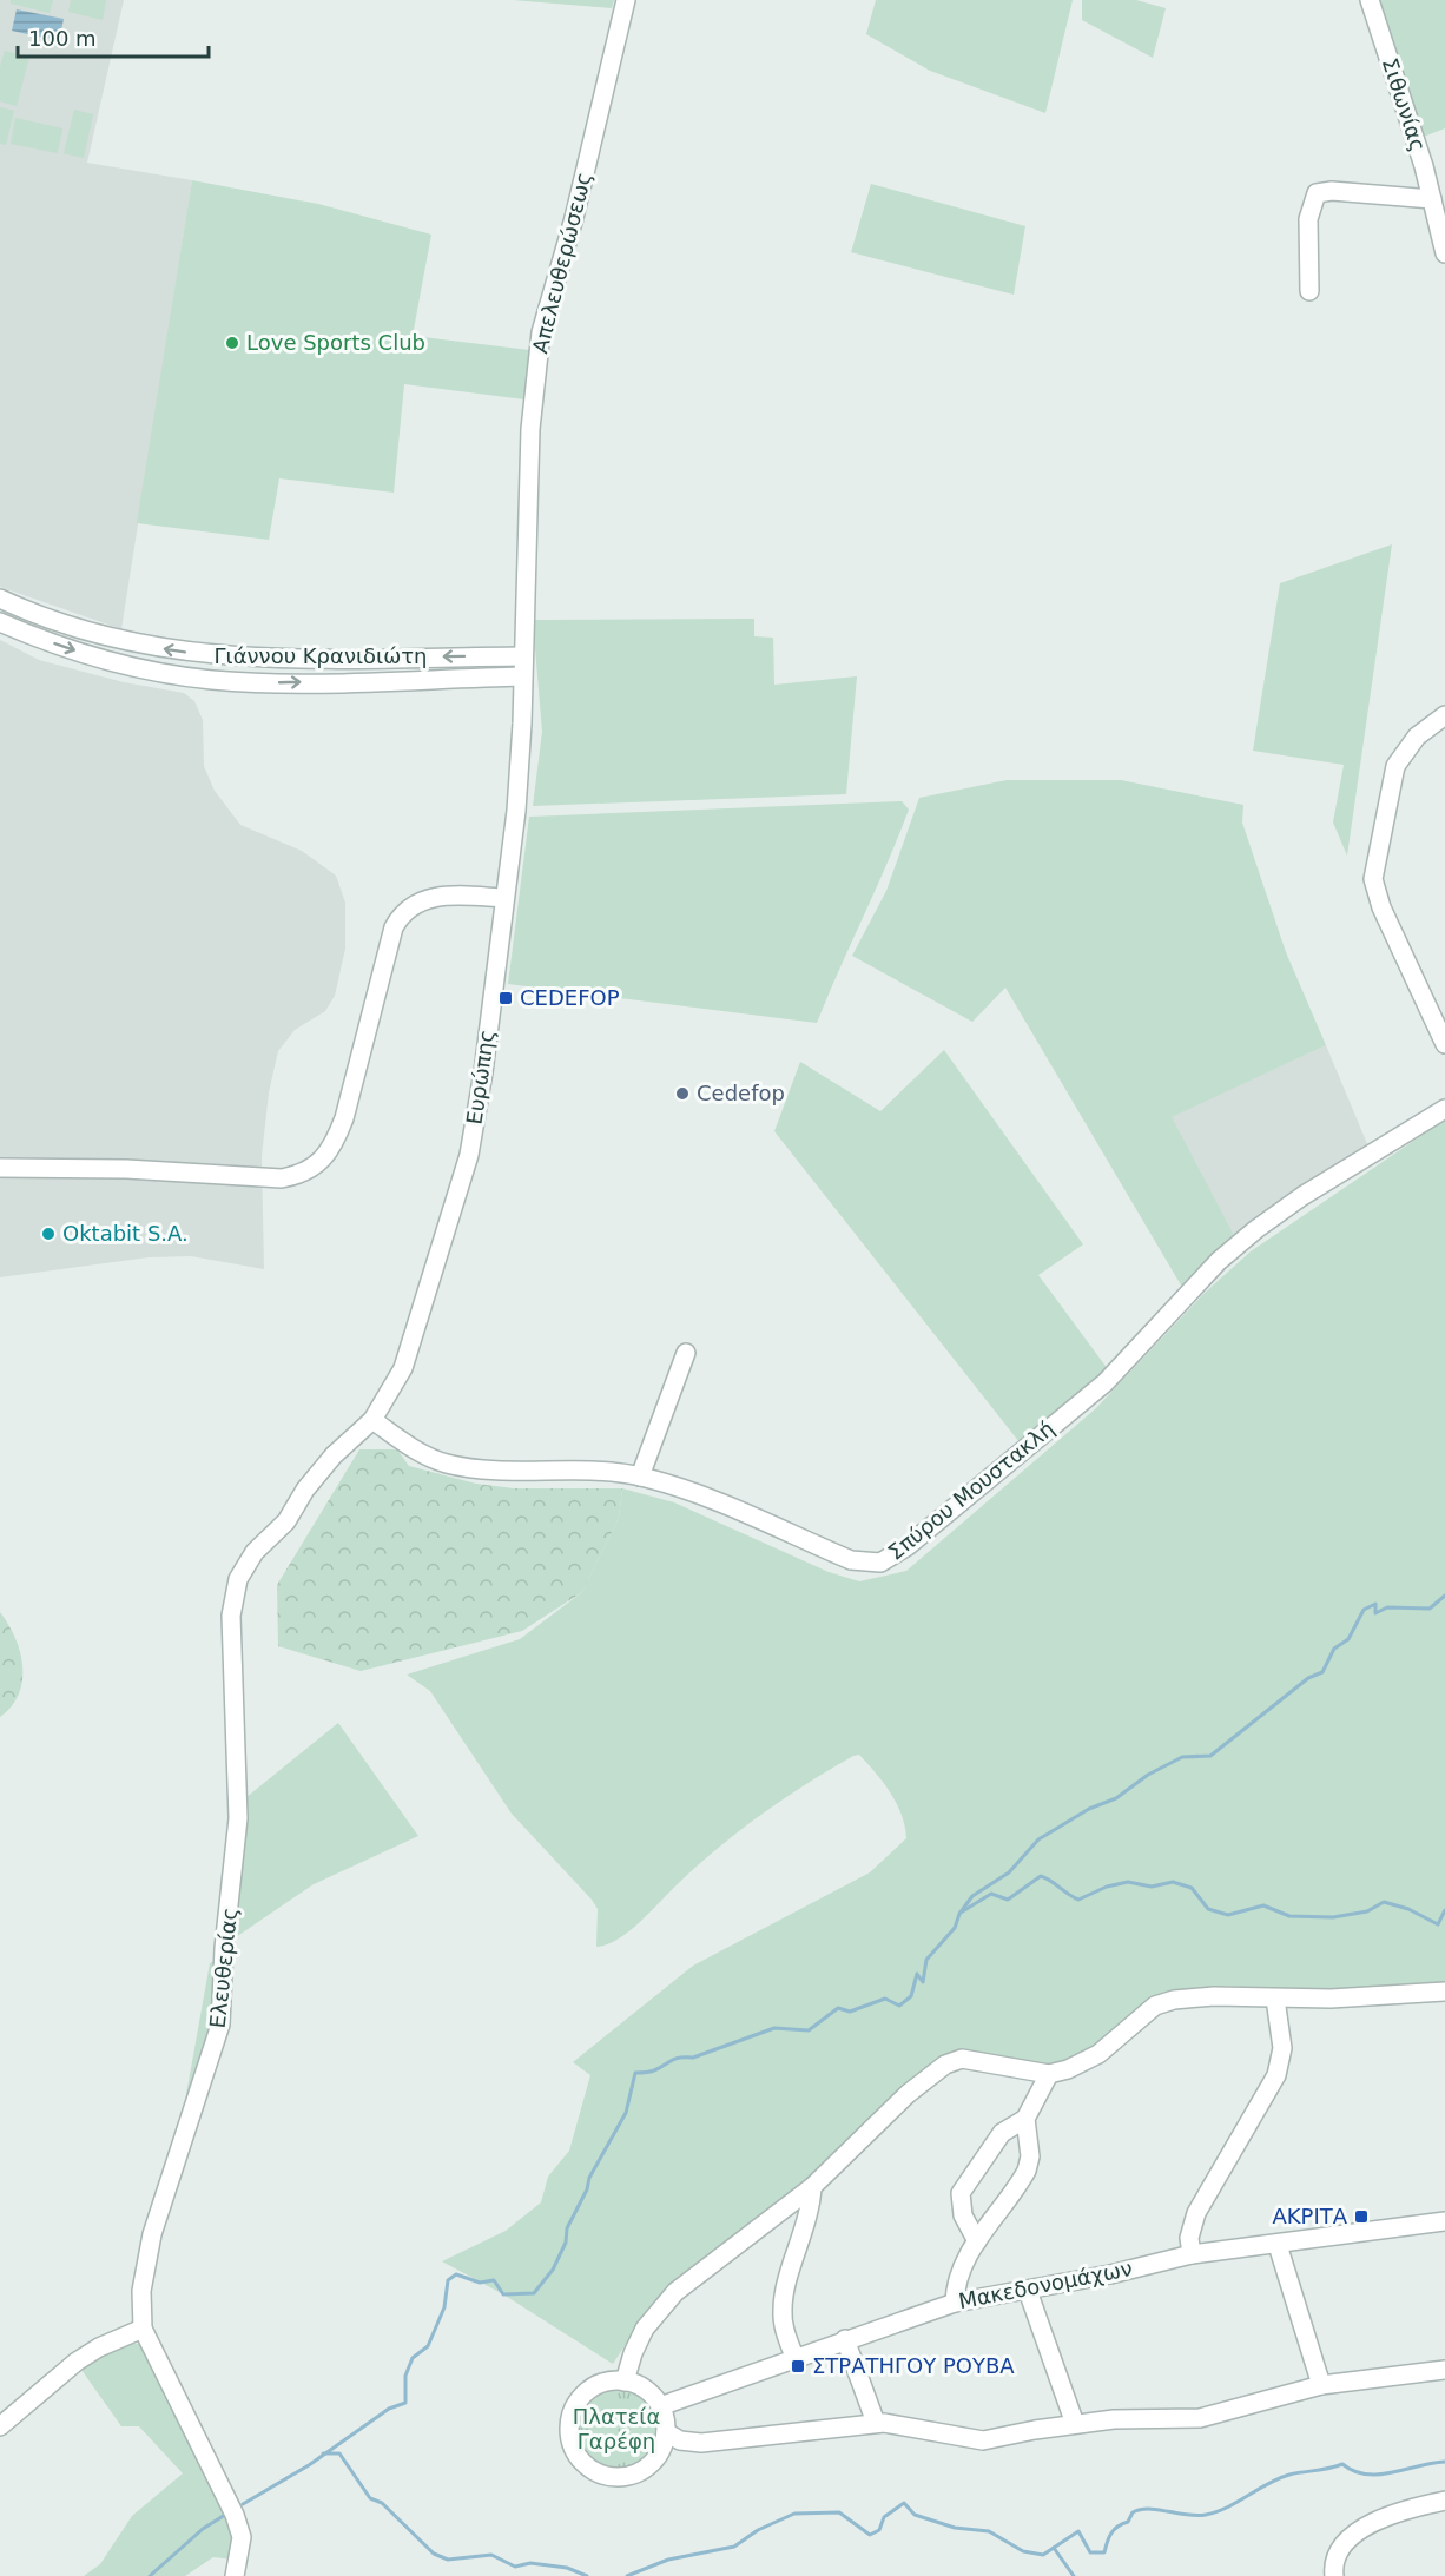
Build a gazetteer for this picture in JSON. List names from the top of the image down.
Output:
{
  "streets": {
    "street": [
      "Σιθωνίας",
      "Απελευθερώσεως",
      "Γιάννου Κρανιδιώτη",
      "Ευρώπης",
      "Σπύρου Μουστακλή",
      "Ελευθερίας",
      "Μακεδονομάχων"
    ]
  },
  "crossings": [
    ["Απελευθερώσεως", "Γιάννου Κρανιδιώτη"],
    ["Απελευθερώσεως", "Ευρώπης"],
    ["Γιάννου Κρανιδιώτη", "Ευρώπης"],
    ["Ευρώπης", "Σπύρου Μουστακλή"],
    ["Ευρώπης", "Ελευθερίας"],
    ["Σπύρου Μουστακλή", "Ελευθερίας"]
  ],
  "parks": ["Πλατεία Γαρέφη"],
  "places": {
    "other": ["Love Sports Club", "Cedefop", "Oktabit S.A."],
    "transit": ["CEDEFOP", "ΑΚΡΙΤΑ", "ΣΤΡΑΤΗΓΟΥ ΡΟΥΒΑ"]
  },
  "scale_bar": "100 m"
}
